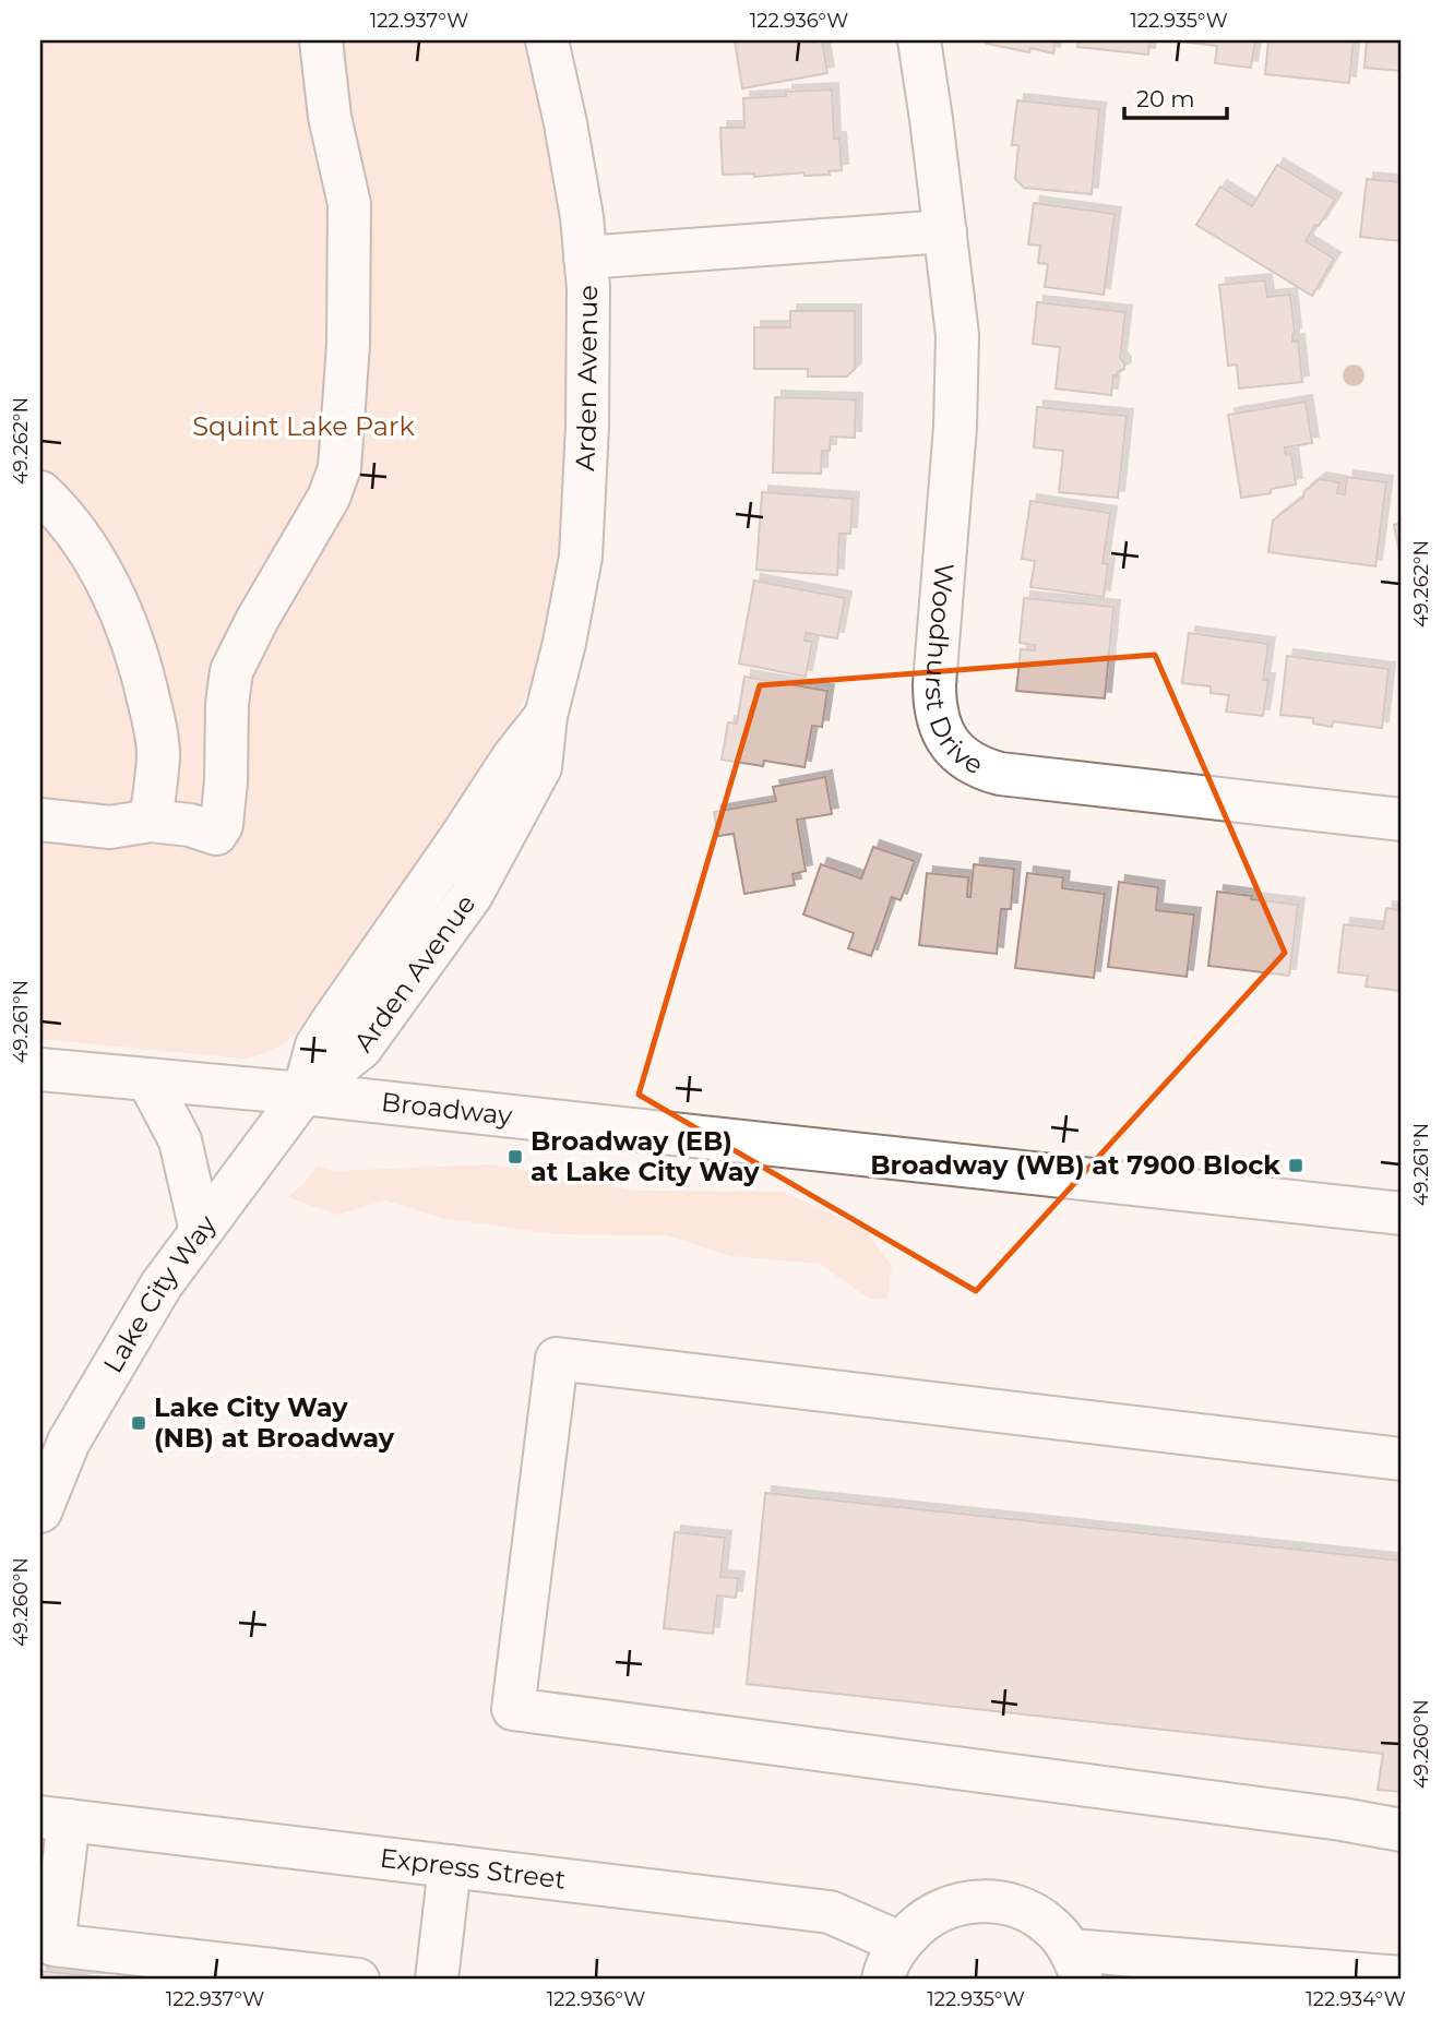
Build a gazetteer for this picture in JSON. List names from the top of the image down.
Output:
{
  "streets": {
    "street": [
      "Arden Avenue",
      "Woodhurst Drive",
      "Broadway",
      "Lake City Way",
      "Express Street"
    ]
  },
  "crossings": [
    ["Arden Avenue", "Broadway"],
    ["Arden Avenue", "Lake City Way"],
    ["Broadway", "Lake City Way"]
  ],
  "parks": ["Squint Lake Park"],
  "places": {
    "transit": ["Broadway (EB) at Lake City Way", "Broadway (WB) at 7900 Block", "Lake City Way (NB) at Broadway"]
  },
  "scale_bar": "20 m",
  "coordinates": [
    "122.937°W",
    "122.936°W",
    "122.935°W",
    "49.262°N",
    "49.261°N",
    "49.260°N",
    "122.934°W"
  ]
}
